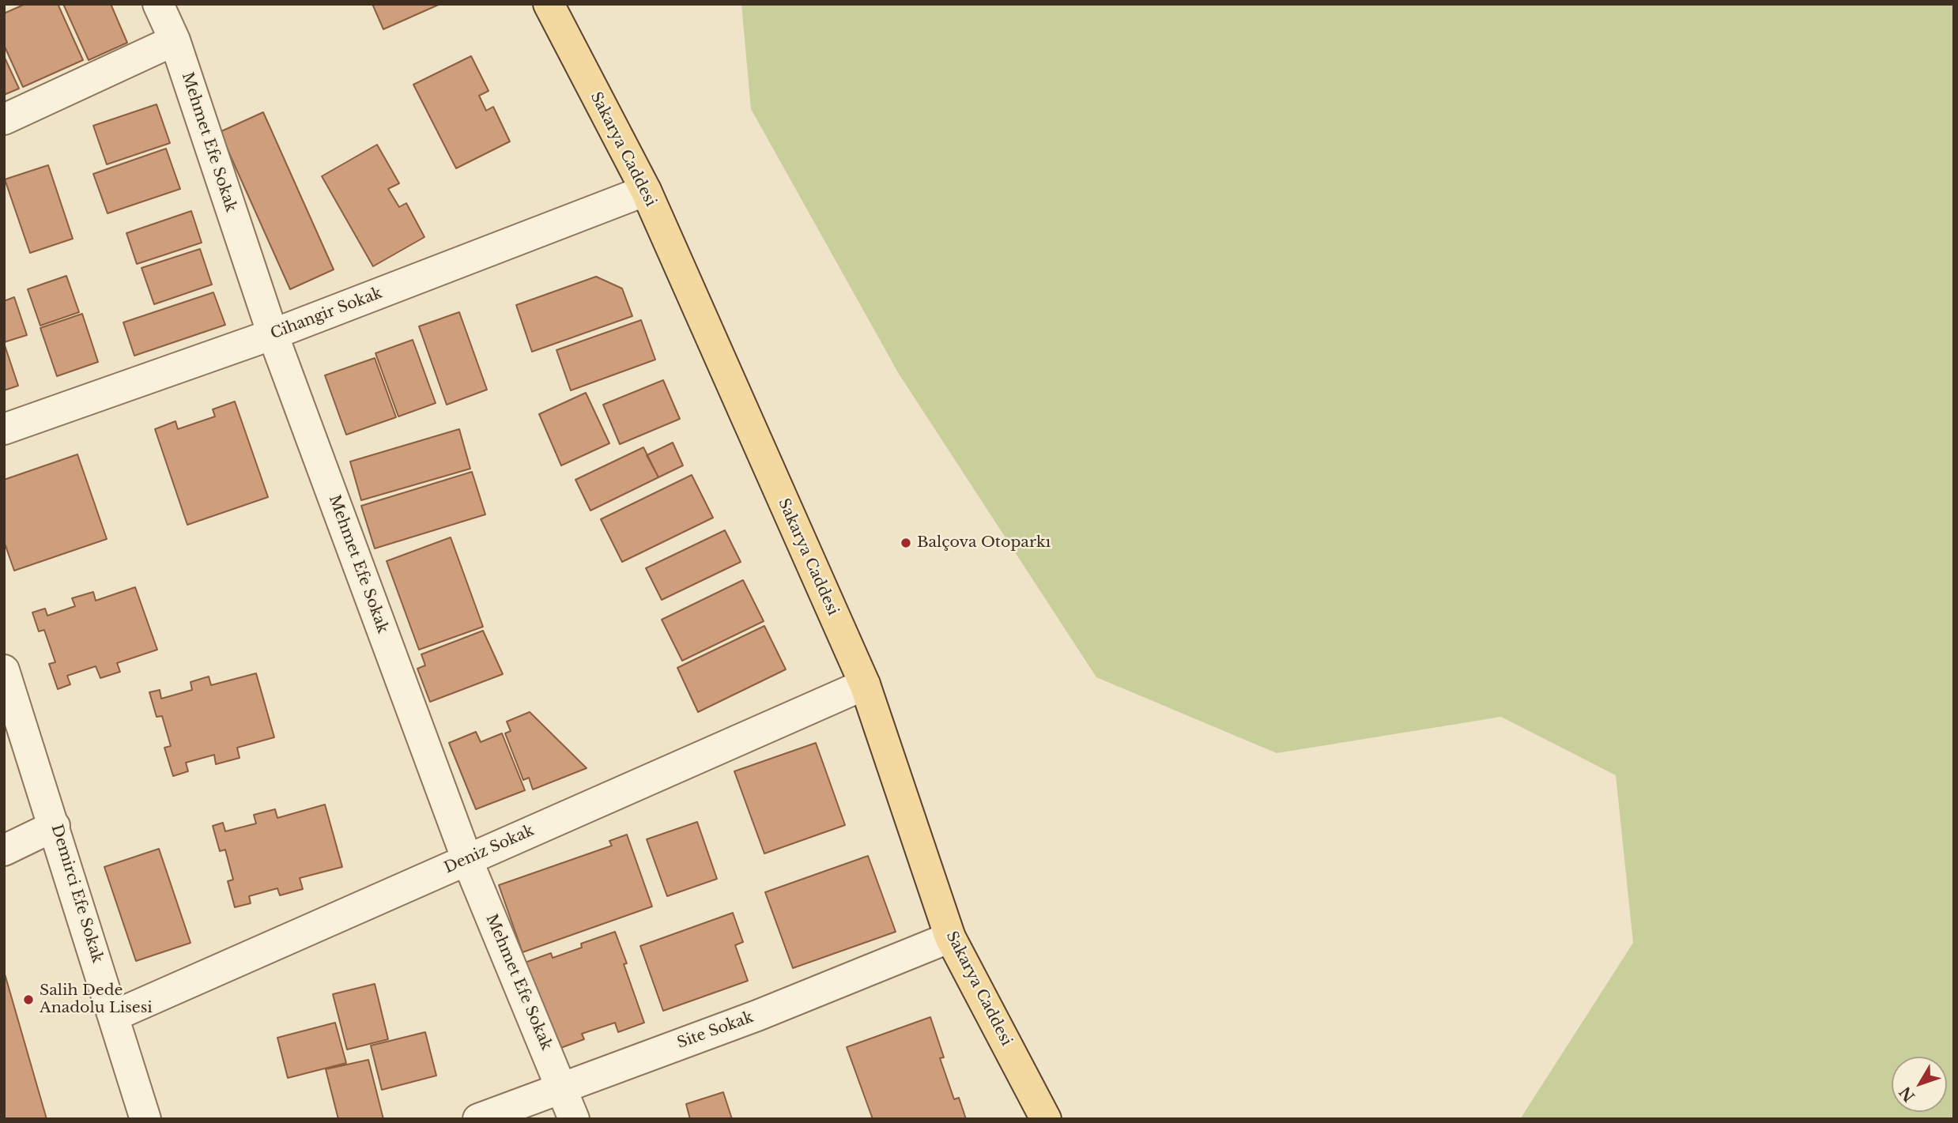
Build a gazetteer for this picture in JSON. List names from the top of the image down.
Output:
{
  "streets": {
    "main road": ["Sakarya Caddesi"],
    "street": [
      "Mehmet Efe Sokak",
      "Cihangir Sokak",
      "Deniz Sokak",
      "Demirci Efe Sokak",
      "Site Sokak"
    ]
  },
  "crossings": [
    ["Mehmet Efe Sokak", "Cihangir Sokak"],
    ["Mehmet Efe Sokak", "Deniz Sokak"],
    ["Mehmet Efe Sokak", "Site Sokak"],
    ["Sakarya Caddesi", "Cihangir Sokak"],
    ["Sakarya Caddesi", "Deniz Sokak"],
    ["Sakarya Caddesi", "Site Sokak"],
    ["Deniz Sokak", "Demirci Efe Sokak"]
  ],
  "places": ["Balçova Otoparkı", "Salih Dede Anadolu Lisesi"],
  "north": "bottom left"
}
